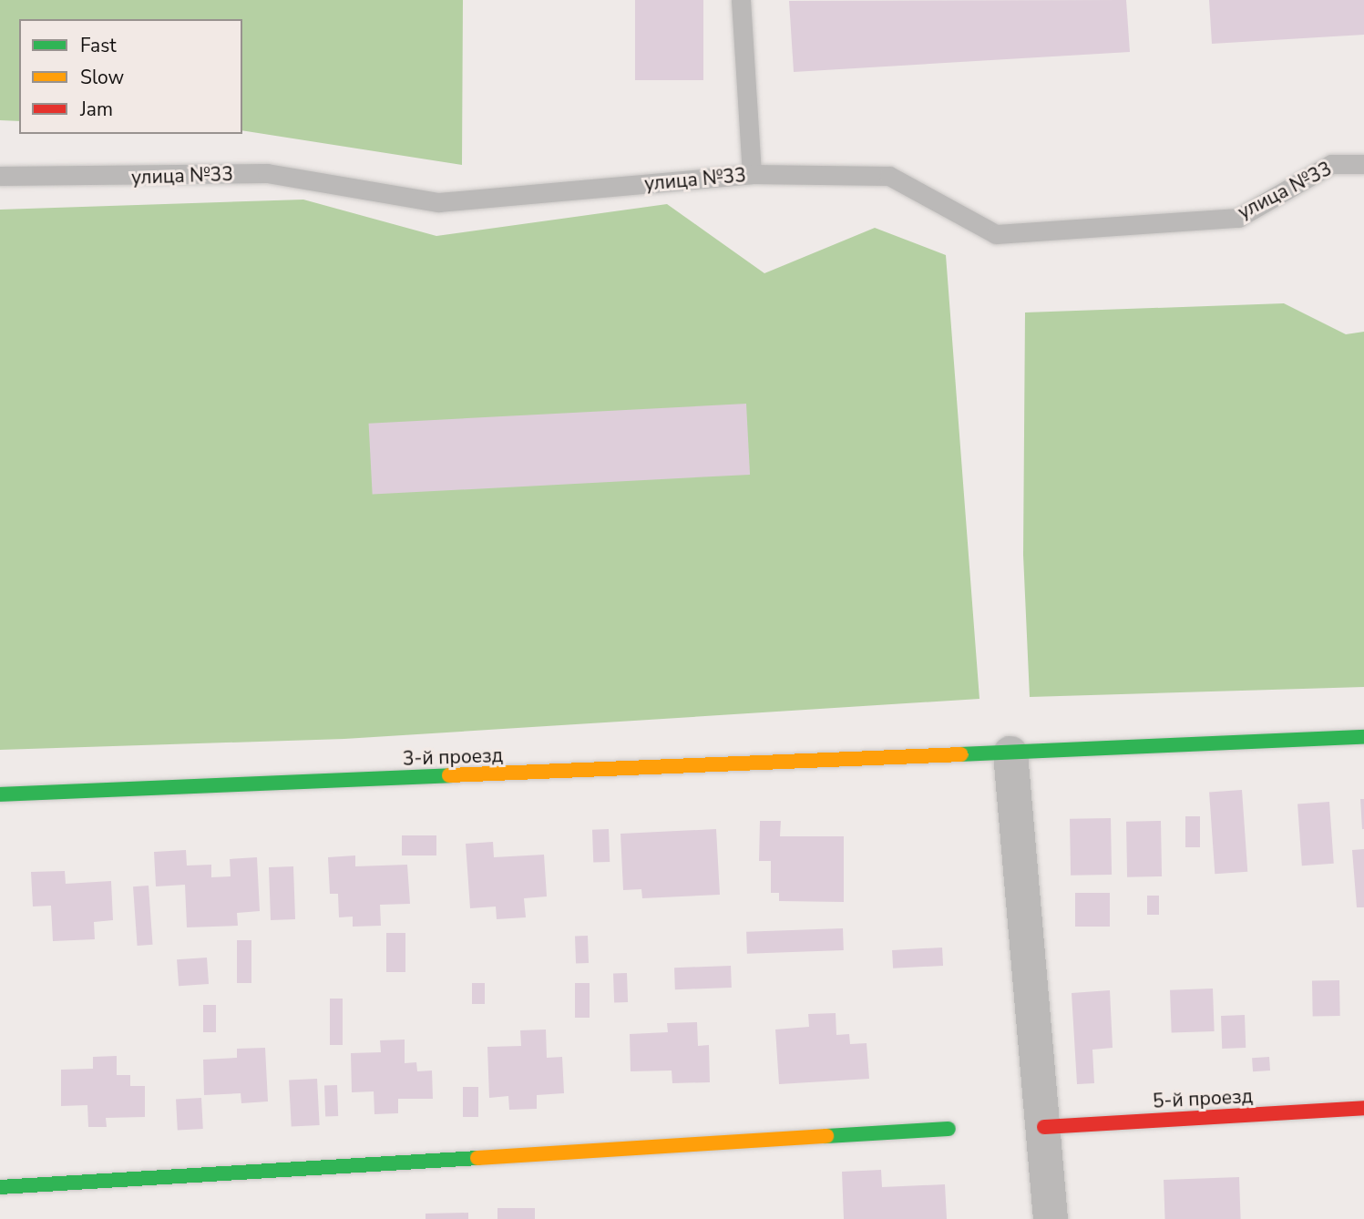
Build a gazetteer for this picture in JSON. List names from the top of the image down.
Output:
{
  "streets": {
    "street": ["3-й проезд", "5-й проезд"],
    "lane": ["улица №33"]
  },
  "legend": ["Fast", "Slow", "Jam"]
}
